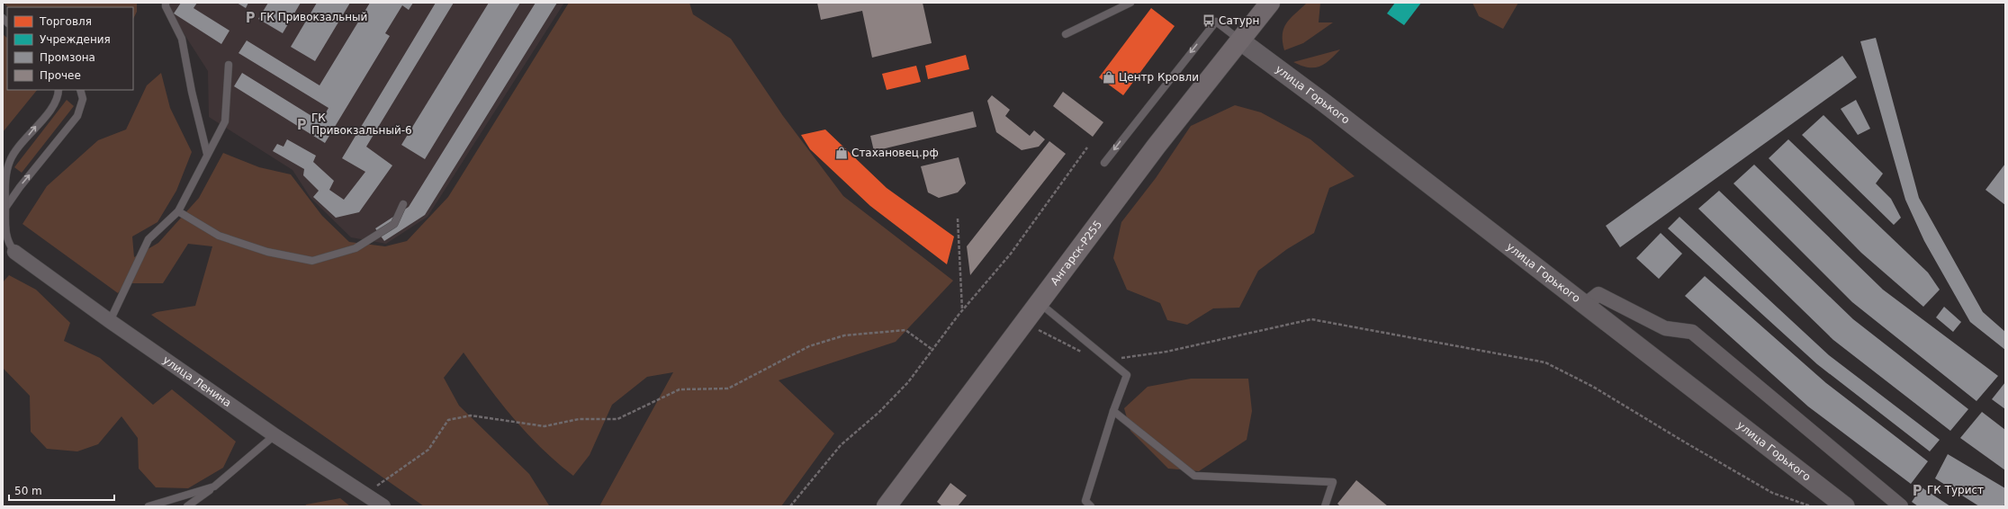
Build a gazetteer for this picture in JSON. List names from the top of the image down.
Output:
{
  "streets": {
    "main road": ["Ангарск-Р255"],
    "street": ["улица Горького", "улица Ленина"]
  },
  "crossings": [
    ["улица Горького", "Ангарск-Р255"]
  ],
  "places": {
    "parking": ["ГК Привокзальный", "ГК Привокзальный-6", "ГК Турист"],
    "bus stop": ["Сатурн"],
    "shop": ["Центр Кровли", "Стахановец.рф"]
  },
  "legend": [
    "Торговля",
    "Учреждения",
    "Промзона",
    "Прочее"
  ],
  "scale_bar": "50 m"
}
